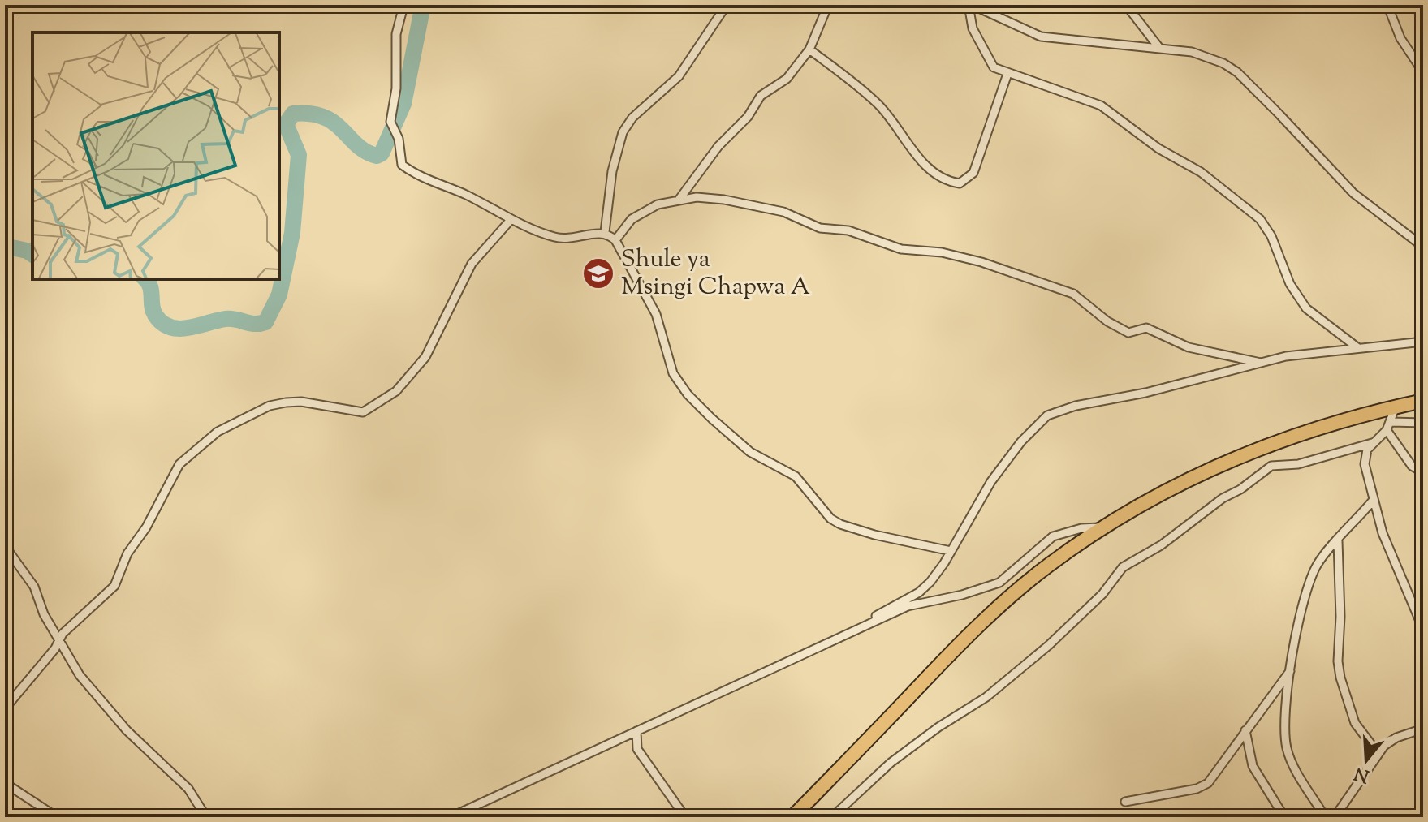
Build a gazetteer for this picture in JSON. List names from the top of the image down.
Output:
{
  "places": {
    "school or university": ["Shule ya Msingi Chapwa A"]
  },
  "north": "bottom"
}
